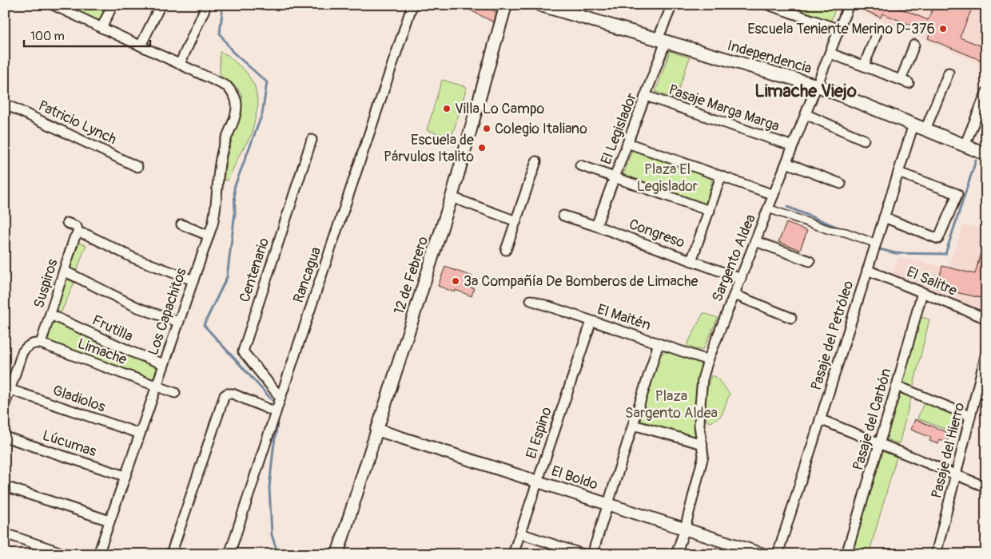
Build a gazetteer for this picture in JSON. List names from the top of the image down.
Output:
{
  "streets": {
    "main road": ["Independencia"],
    "street": [
      "Pasaje Marga Marga",
      "Patricio Lynch",
      "El Legislador",
      "Congreso",
      "Sargento Aldea",
      "Centenario",
      "Rancagua",
      "12 de Febrero",
      "El Salitre",
      "Suspiros",
      "Los Capachitos",
      "El Maitén",
      "Frutilla",
      "Pasaje del Petróleo",
      "Limache",
      "Gladiolos",
      "Pasaje del Carbón",
      "El Espino",
      "Lúcumas",
      "Pasaje del Hierro",
      "El Boldo"
    ]
  },
  "crossings": [
    ["Independencia", "El Legislador"],
    ["Independencia", "Sargento Aldea"],
    ["Independencia", "Pasaje del Petróleo"],
    ["Pasaje Marga Marga", "El Legislador"],
    ["Pasaje Marga Marga", "Sargento Aldea"],
    ["El Legislador", "Congreso"],
    ["Congreso", "Sargento Aldea"],
    ["Sargento Aldea", "El Maitén"],
    ["Sargento Aldea", "El Boldo"],
    ["Centenario", "Rancagua"],
    ["12 de Febrero", "El Boldo"],
    ["El Salitre", "Pasaje del Petróleo"],
    ["El Salitre", "Pasaje del Carbón"],
    ["Suspiros", "Frutilla"],
    ["Suspiros", "Limache"],
    ["Los Capachitos", "Frutilla"],
    ["Los Capachitos", "Limache"],
    ["Los Capachitos", "Gladiolos"],
    ["Los Capachitos", "Lúcumas"],
    ["El Maitén", "El Espino"],
    ["El Espino", "El Boldo"]
  ],
  "districts": ["Limache Viejo"],
  "parks": ["Plaza El Legislador", "Plaza Sargento Aldea"],
  "places": [
    "Escuela Teniente Merino D-376",
    "Villa Lo Campo",
    "Colegio Italiano",
    "Escuela de Párvulos Italito",
    "3ª Compañía De Bomberos de Limache"
  ],
  "scale_bar": "100 m"
}
